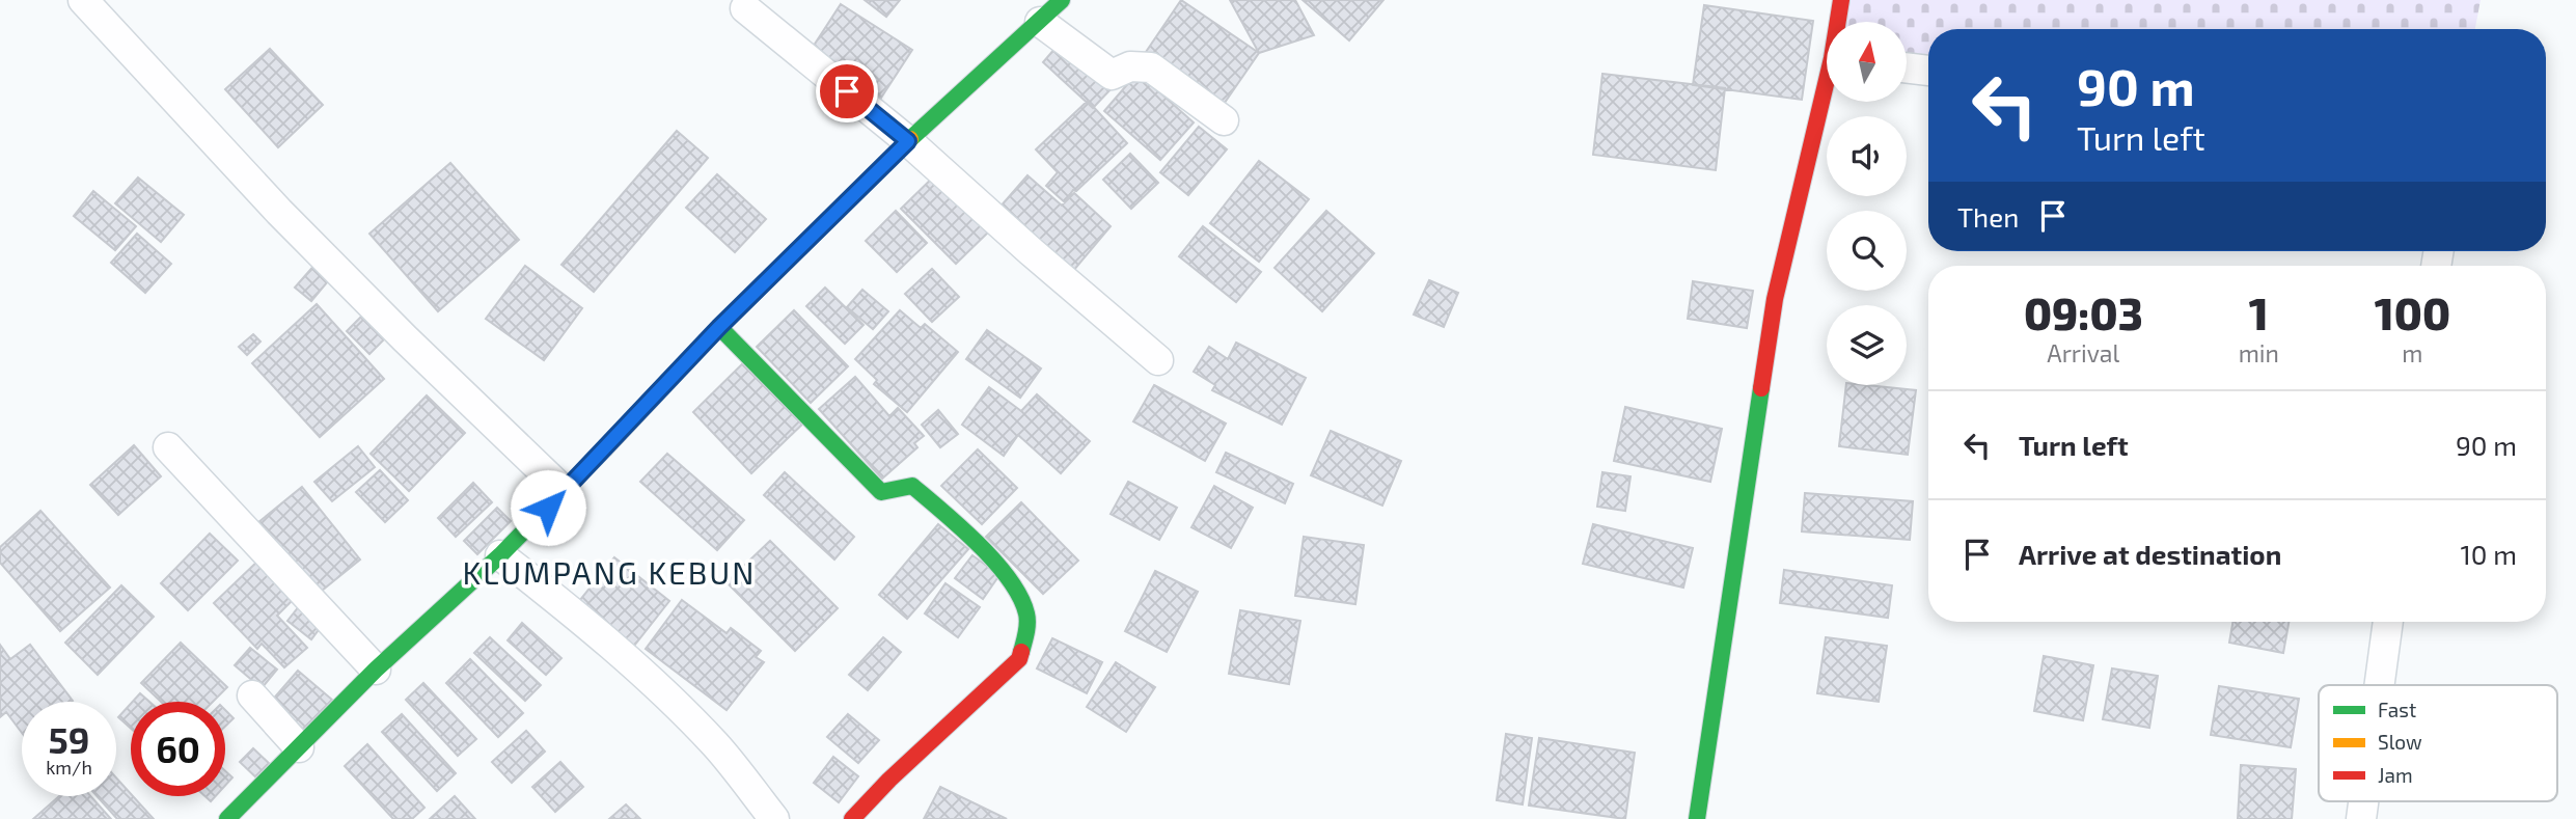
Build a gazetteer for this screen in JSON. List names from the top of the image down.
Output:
{
  "districts": ["KLUMPANG KEBUN"],
  "legend": ["Fast", "Slow", "Jam"],
  "north": "top",
  "page": {
    "turn": ["90 m", "Turn left"],
    "then": "Then",
    "eta": [
      "09:03",
      "Arrival",
      "1",
      "min",
      "100",
      "m"
    ],
    "list": [
      {
        "name": "Turn left",
        "value": "90 m"
      },
      {
        "name": "Arrive at destination",
        "value": "10 m"
      }
    ],
    "speed": "59 km/h",
    "limit": "60"
  }
}
